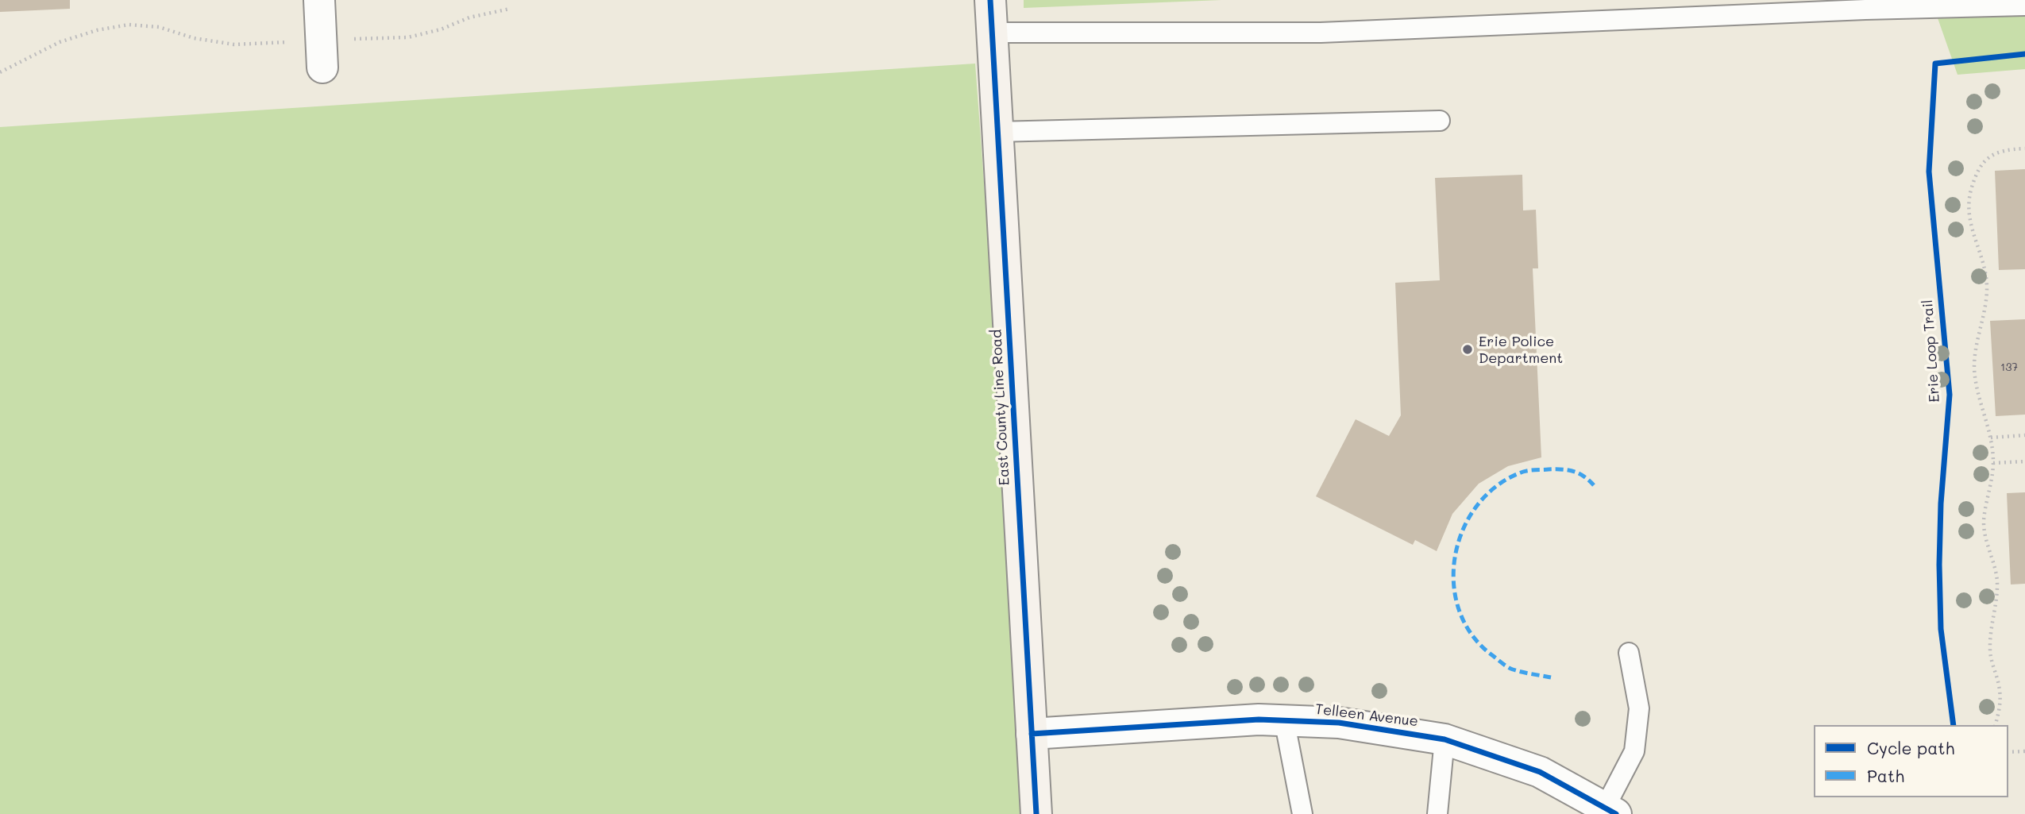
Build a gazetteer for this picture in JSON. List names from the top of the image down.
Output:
{
  "streets": {
    "main road": ["East County Line Road"],
    "street": ["Telleen Avenue"],
    "cycle path": ["Erie Loop Trail"]
  },
  "crossings": [
    ["East County Line Road", "Telleen Avenue"]
  ],
  "places": ["Erie Police Department"],
  "house_numbers": ["137"],
  "legend": ["Cycle path", "Path"]
}
